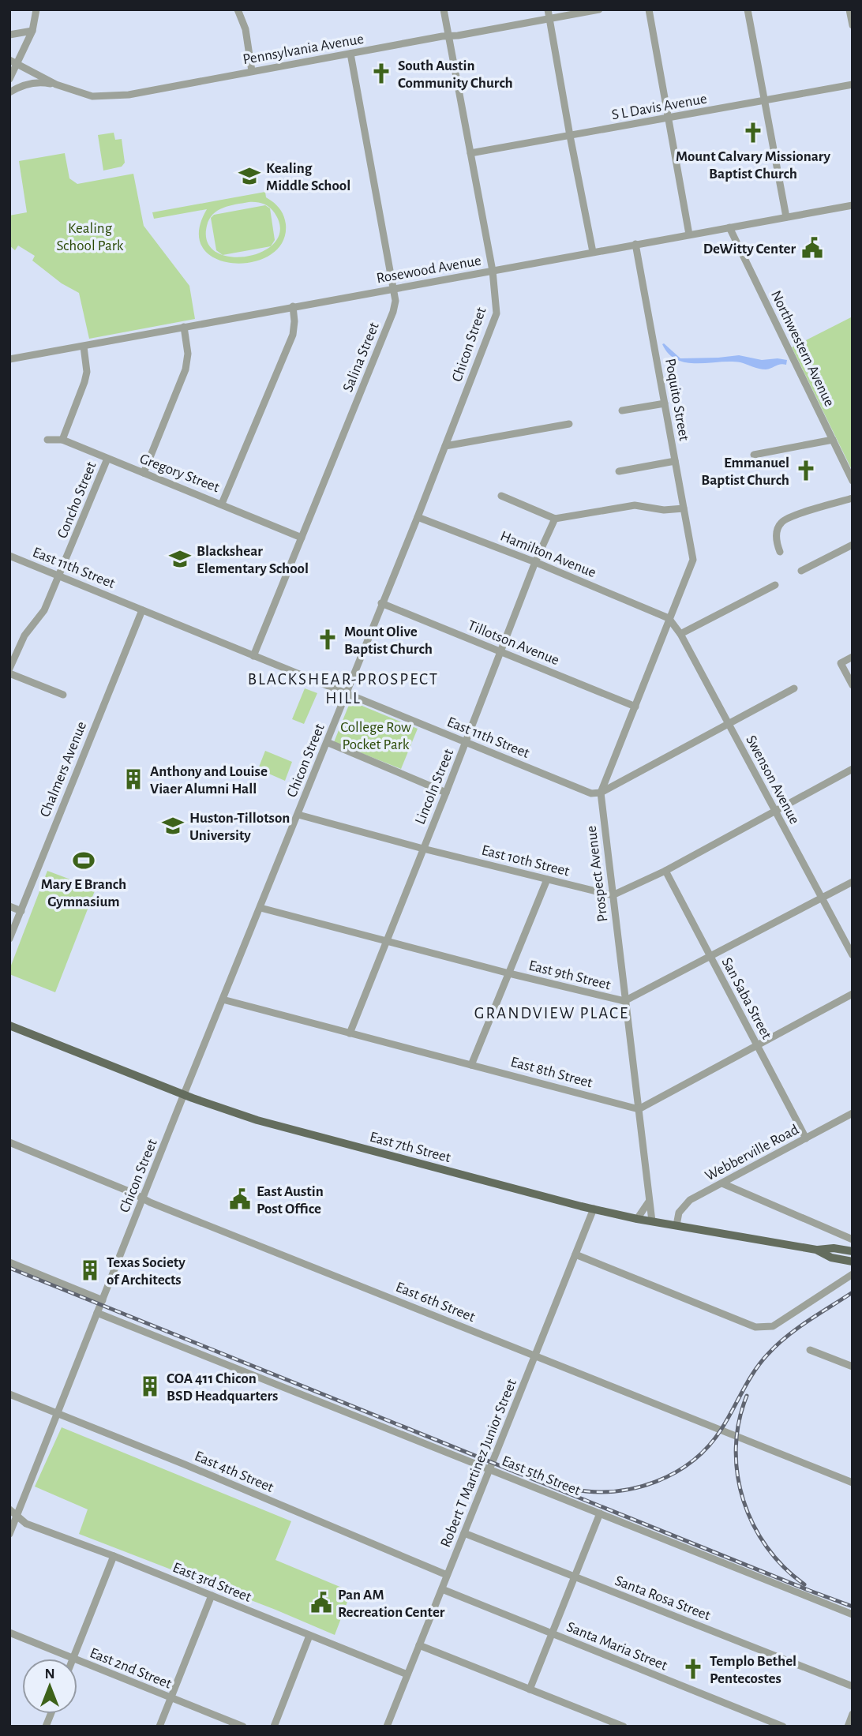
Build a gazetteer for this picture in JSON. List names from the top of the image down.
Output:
{
  "streets": {
    "main road": ["East 7th Street"],
    "street": [
      "Pennsylvania Avenue",
      "S L Davis Avenue",
      "Rosewood Avenue",
      "Chicon Street",
      "Northwestern Avenue",
      "Salina Street",
      "Poquito Street",
      "Gregory Street",
      "Concho Street",
      "Hamilton Avenue",
      "East 11th Street",
      "Tillotson Avenue",
      "Chalmers Avenue",
      "Swenson Avenue",
      "Lincoln Street",
      "East 10th Street",
      "Prospect Avenue",
      "East 9th Street",
      "San Saba Street",
      "East 8th Street",
      "Webberville Road",
      "East 6th Street",
      "Robert T Martinez Junior Street",
      "East 4th Street",
      "East 5th Street",
      "East 3rd Street",
      "Santa Rosa Street",
      "Santa Maria Street",
      "East 2nd Street"
    ]
  },
  "crossings": [
    ["Pennsylvania Avenue", "Chicon Street"],
    ["Pennsylvania Avenue", "Salina Street"],
    ["S L Davis Avenue", "Chicon Street"],
    ["Rosewood Avenue", "Chicon Street"],
    ["Rosewood Avenue", "Northwestern Avenue"],
    ["Rosewood Avenue", "Salina Street"],
    ["Rosewood Avenue", "Poquito Street"],
    ["Chicon Street", "Hamilton Avenue"],
    ["Chicon Street", "East 11th Street"],
    ["Chicon Street", "Tillotson Avenue"],
    ["Chicon Street", "East 10th Street"],
    ["Chicon Street", "East 9th Street"],
    ["Chicon Street", "East 8th Street"],
    ["Chicon Street", "East 7th Street"],
    ["Chicon Street", "East 6th Street"],
    ["Chicon Street", "East 4th Street"],
    ["Chicon Street", "East 5th Street"],
    ["Chicon Street", "East 3rd Street"],
    ["Salina Street", "Gregory Street"],
    ["Salina Street", "East 11th Street"],
    ["Poquito Street", "Prospect Avenue"],
    ["Gregory Street", "Concho Street"],
    ["Concho Street", "East 11th Street"],
    ["Hamilton Avenue", "Swenson Avenue"],
    ["Hamilton Avenue", "Lincoln Street"],
    ["Hamilton Avenue", "Prospect Avenue"],
    ["East 11th Street", "Chalmers Avenue"],
    ["East 11th Street", "Lincoln Street"],
    ["East 11th Street", "Prospect Avenue"],
    ["Tillotson Avenue", "Lincoln Street"],
    ["Tillotson Avenue", "Prospect Avenue"],
    ["Swenson Avenue", "Prospect Avenue"],
    ["Swenson Avenue", "East 9th Street"],
    ["Lincoln Street", "East 10th Street"],
    ["Lincoln Street", "East 9th Street"],
    ["Lincoln Street", "East 8th Street"],
    ["East 10th Street", "Prospect Avenue"],
    ["Prospect Avenue", "East 9th Street"],
    ["Prospect Avenue", "East 8th Street"],
    ["Prospect Avenue", "East 7th Street"],
    ["East 9th Street", "San Saba Street"],
    ["San Saba Street", "Webberville Road"],
    ["East 7th Street", "Webberville Road"],
    ["East 7th Street", "Robert T Martinez Junior Street"],
    ["East 6th Street", "Robert T Martinez Junior Street"],
    ["Robert T Martinez Junior Street", "East 4th Street"],
    ["Robert T Martinez Junior Street", "East 5th Street"],
    ["Robert T Martinez Junior Street", "East 3rd Street"],
    ["Robert T Martinez Junior Street", "Santa Rosa Street"],
    ["Robert T Martinez Junior Street", "Santa Maria Street"]
  ],
  "districts": ["BLACKSHEAR-PROSPECT HILL", "GRANDVIEW PLACE"],
  "parks": ["Kealing School Park", "College Row Pocket Park"],
  "places": {
    "church": [
      "South Austin Community Church",
      "Mount Calvary Missionary Baptist Church",
      "Emmanuel Baptist Church",
      "Mount Olive Baptist Church",
      "Templo Bethel Pentecostes"
    ],
    "school or university": ["Kealing Middle School", "Blackshear Elementary School", "Huston-Tillotson University"],
    "public building": ["DeWitty Center", "East Austin Post Office", "Pan AM Recreation Center"],
    "building": ["Anthony and Louise Viaer Alumni Hall", "Texas Society of Architects", "COA 411 Chicon BSD Headquarters"],
    "sports": ["Mary E Branch Gymnasium"]
  },
  "north": "top"
}
